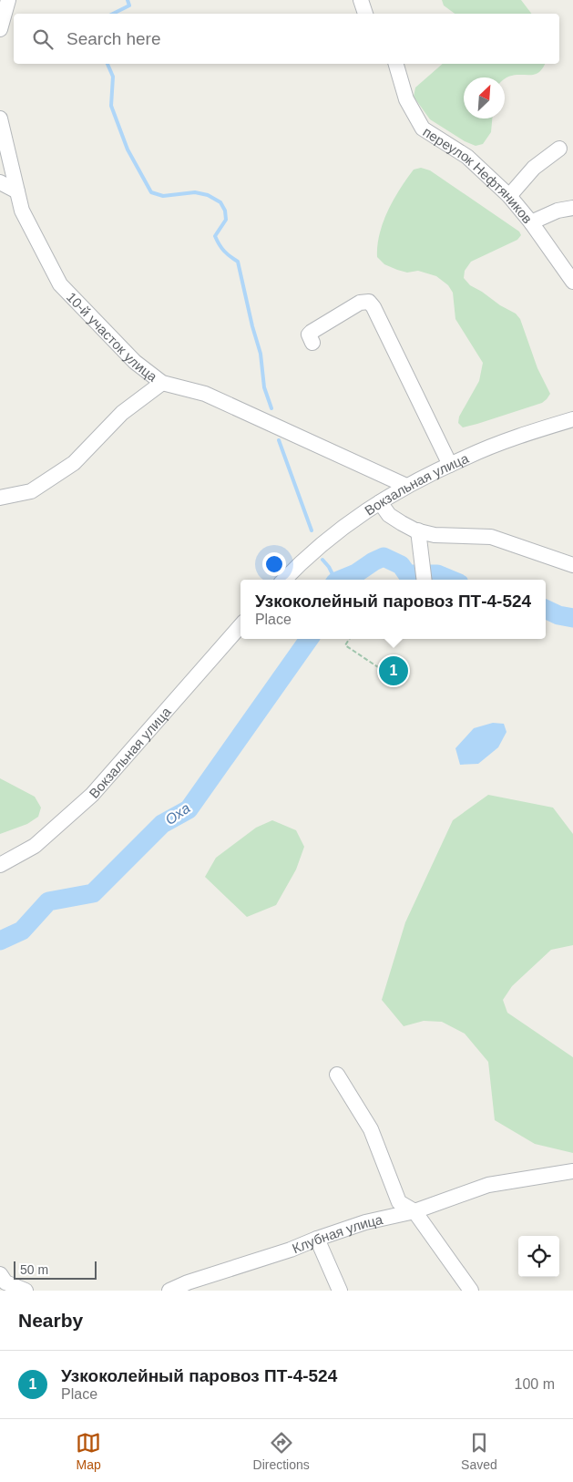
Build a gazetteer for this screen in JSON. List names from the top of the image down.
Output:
{
  "streets": {
    "street": [
      "переулок Нефтяников",
      "10-й участок улица",
      "Вокзальная улица",
      "Клубная улица"
    ]
  },
  "crossings": [
    ["10-й участок улица", "Вокзальная улица"]
  ],
  "water": ["Оха"],
  "scale_bar": "50 m",
  "north": "top right",
  "page": {
    "search": "Search here",
    "popup": ["Узкоколейный паровоз ПТ-4-524", "Place"],
    "pins": "1",
    "scale": "50 m",
    "heading": "Nearby",
    "list": [
      {
        "mark": "1",
        "name": "Узкоколейный паровоз ПТ-4-524",
        "note": "Place",
        "value": "100 m"
      }
    ],
    "nav": ["Map", "Directions", "Saved"]
  }
}
